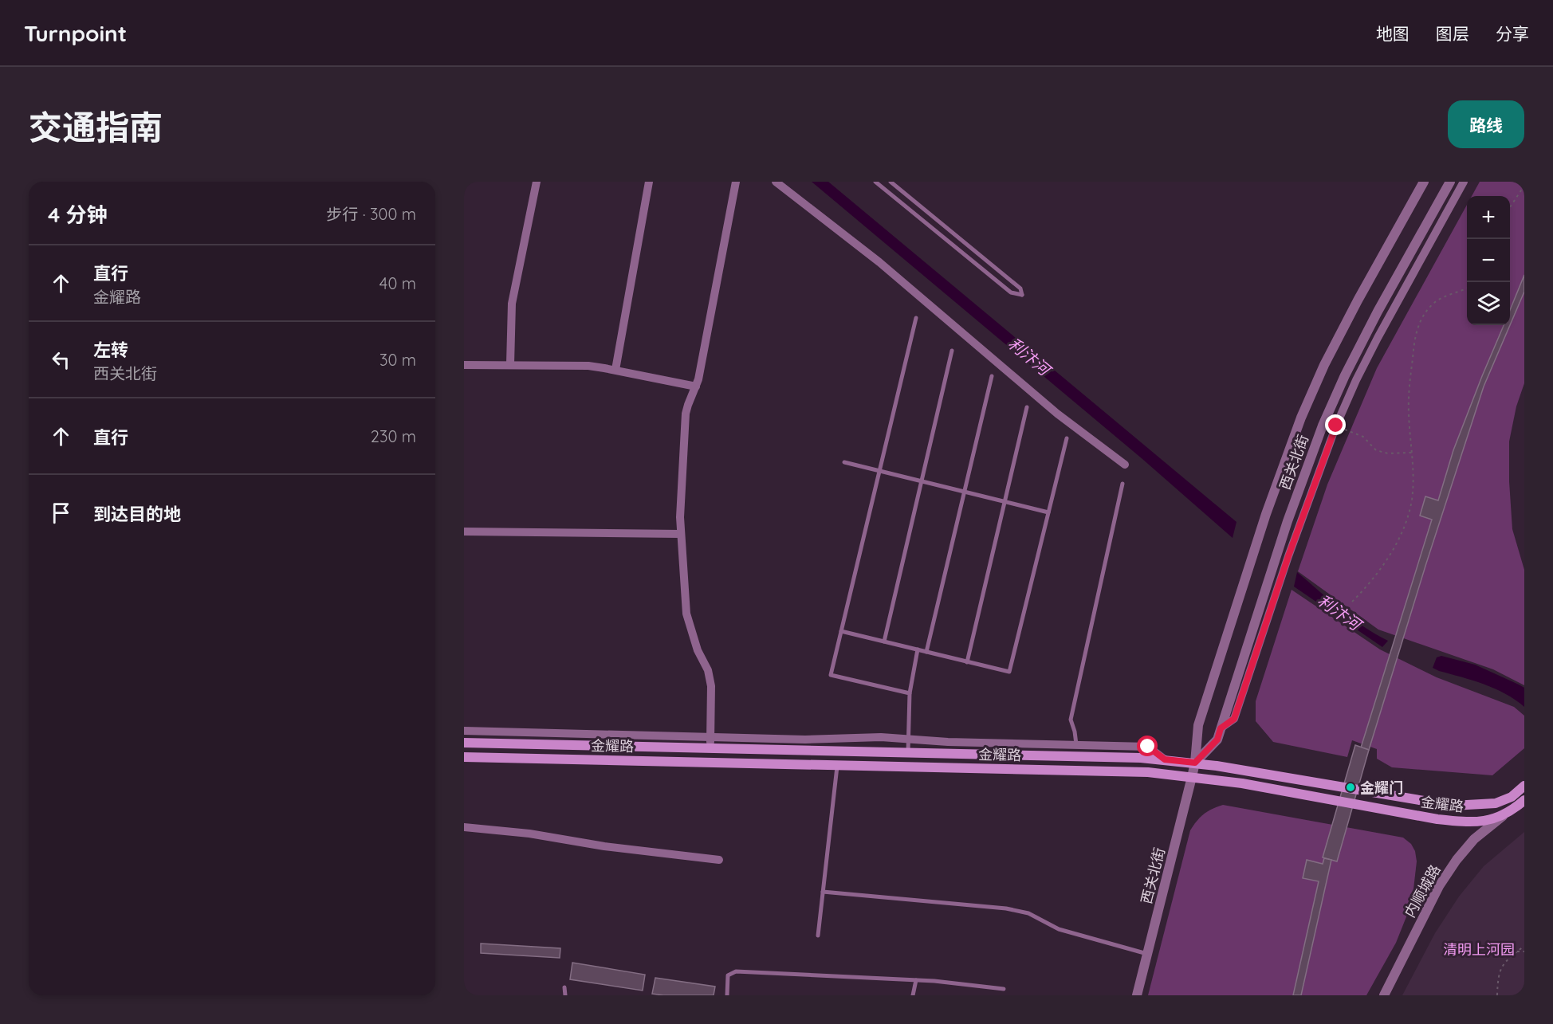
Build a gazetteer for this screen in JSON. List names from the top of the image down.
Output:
{
  "streets": {
    "main road": ["金耀路"],
    "street": ["西关北街", "内顺城路"]
  },
  "crossings": [
    ["西关北街", "金耀路"],
    ["金耀路", "内顺城路"]
  ],
  "water": ["利汴河"],
  "parks": ["清明上河园"],
  "places": ["金耀门"],
  "page": {
    "header": "Turnpoint",
    "nav": ["地图", "图层", "分享"],
    "title": "交通指南",
    "buttons": "路线",
    "heading": ["4 分钟", "步行 · 300 m"],
    "map_buttons": ["+", "−"],
    "list": [
      ["直行", "金耀路", "40 m"],
      ["左转", "西关北街", "30 m"],
      ["直行", "230 m"],
      "到达目的地"
    ]
  }
}
